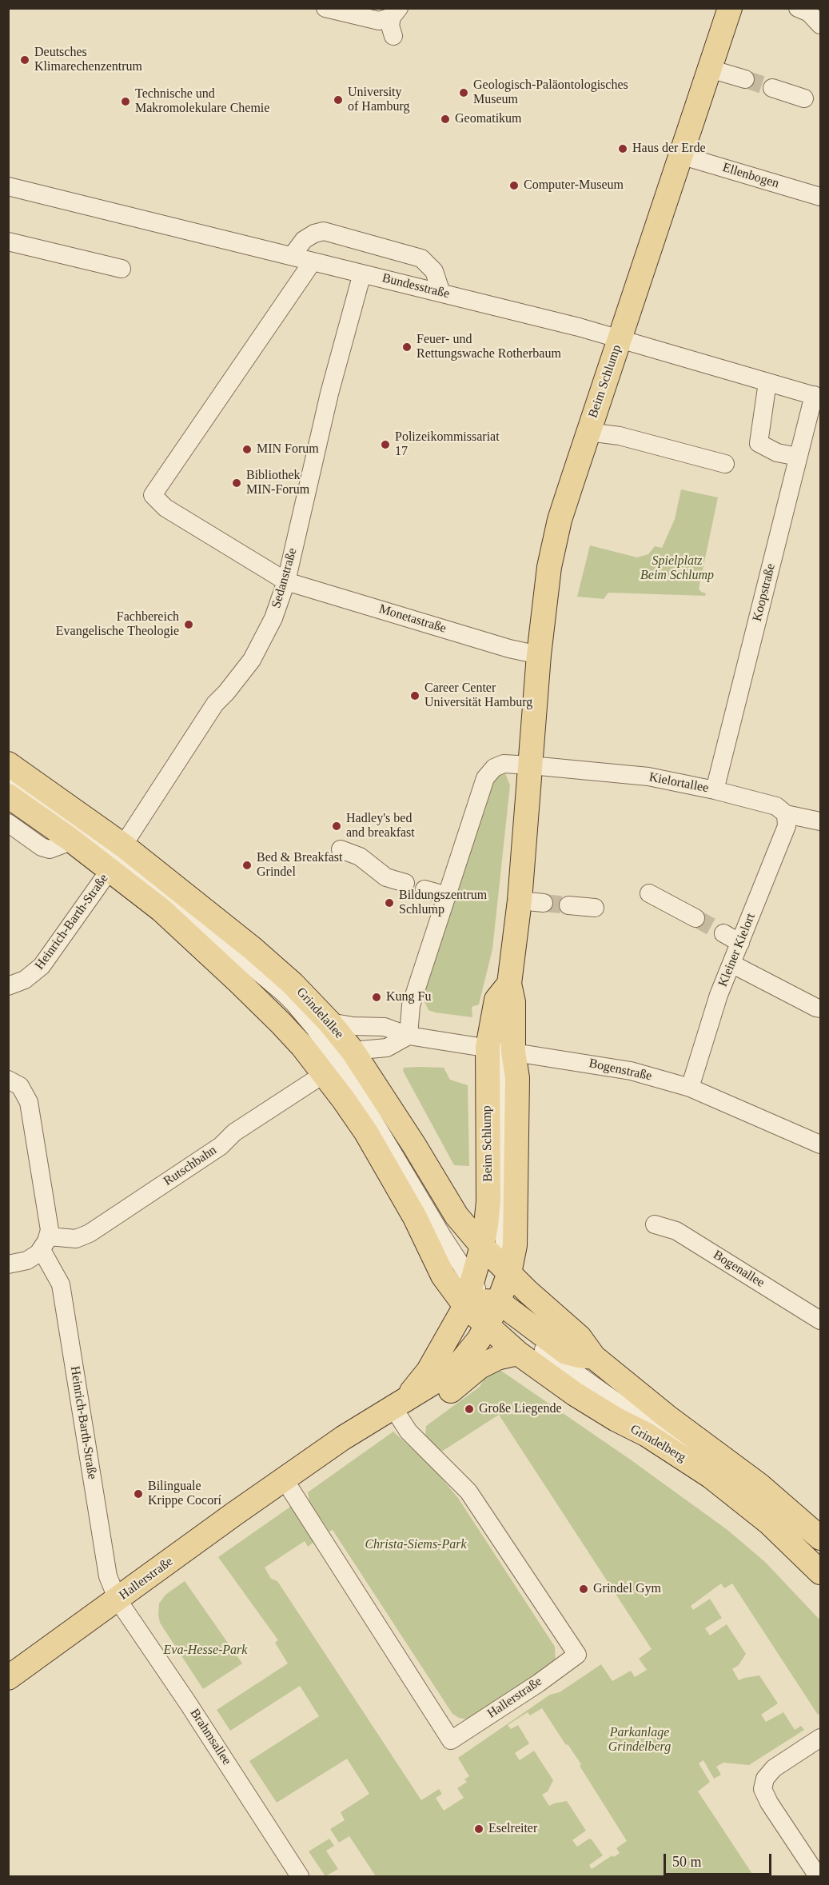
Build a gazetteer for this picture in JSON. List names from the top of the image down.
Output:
{
  "streets": {
    "main road": [
      "Beim Schlump",
      "Grindelallee",
      "Grindelberg",
      "Hallerstraße"
    ],
    "street": [
      "Ellenbogen",
      "Bundesstraße",
      "Sedanstraße",
      "Koopstraße",
      "Monetastraße",
      "Kielortallee",
      "Heinrich-Barth-Straße",
      "Kleiner Kielort",
      "Bogenstraße",
      "Rutschbahn",
      "Bogenallee",
      "Brahmsallee"
    ]
  },
  "crossings": [
    ["Ellenbogen", "Beim Schlump"],
    ["Bundesstraße", "Beim Schlump"],
    ["Bundesstraße", "Sedanstraße"],
    ["Bundesstraße", "Koopstraße"],
    ["Bundesstraße", "Monetastraße"],
    ["Beim Schlump", "Monetastraße"],
    ["Beim Schlump", "Kielortallee"],
    ["Beim Schlump", "Grindelallee"],
    ["Beim Schlump", "Bogenstraße"],
    ["Beim Schlump", "Grindelberg"],
    ["Beim Schlump", "Hallerstraße"],
    ["Sedanstraße", "Monetastraße"],
    ["Sedanstraße", "Grindelallee"],
    ["Koopstraße", "Kielortallee"],
    ["Kielortallee", "Kleiner Kielort"],
    ["Heinrich-Barth-Straße", "Grindelallee"],
    ["Heinrich-Barth-Straße", "Rutschbahn"],
    ["Heinrich-Barth-Straße", "Hallerstraße"],
    ["Heinrich-Barth-Straße", "Brahmsallee"],
    ["Kleiner Kielort", "Bogenstraße"],
    ["Grindelallee", "Bogenstraße"],
    ["Grindelallee", "Rutschbahn"],
    ["Grindelallee", "Grindelberg"],
    ["Grindelallee", "Hallerstraße"],
    ["Grindelberg", "Hallerstraße"],
    ["Hallerstraße", "Brahmsallee"]
  ],
  "parks": [
    "Spielplatz Beim Schlump",
    "Christa-Siems-Park",
    "Eva-Hesse-Park",
    "Parkanlage Grindelberg"
  ],
  "places": [
    "Deutsches Klimarechenzentrum",
    "Geologisch-Paläontologisches Museum",
    "University of Hamburg",
    "Technische und Makromolekulare Chemie",
    "Geomatikum",
    "Haus der Erde",
    "Computer-Museum",
    "Feuer- und Rettungswache Rotherbaum",
    "Polizeikommissariat 17",
    "MIN Forum",
    "Bibliothek MIN-Forum",
    "Fachbereich Evangelische Theologie",
    "Career Center Universität Hamburg",
    "Hadley's bed and breakfast",
    "Bed & Breakfast Grindel",
    "Bildungszentrum Schlump",
    "Kung Fu",
    "Große Liegende",
    "Bilinguale Krippe Cocorí",
    "Grindel Gym",
    "Eselreiter"
  ],
  "scale_bar": "50 m"
}
